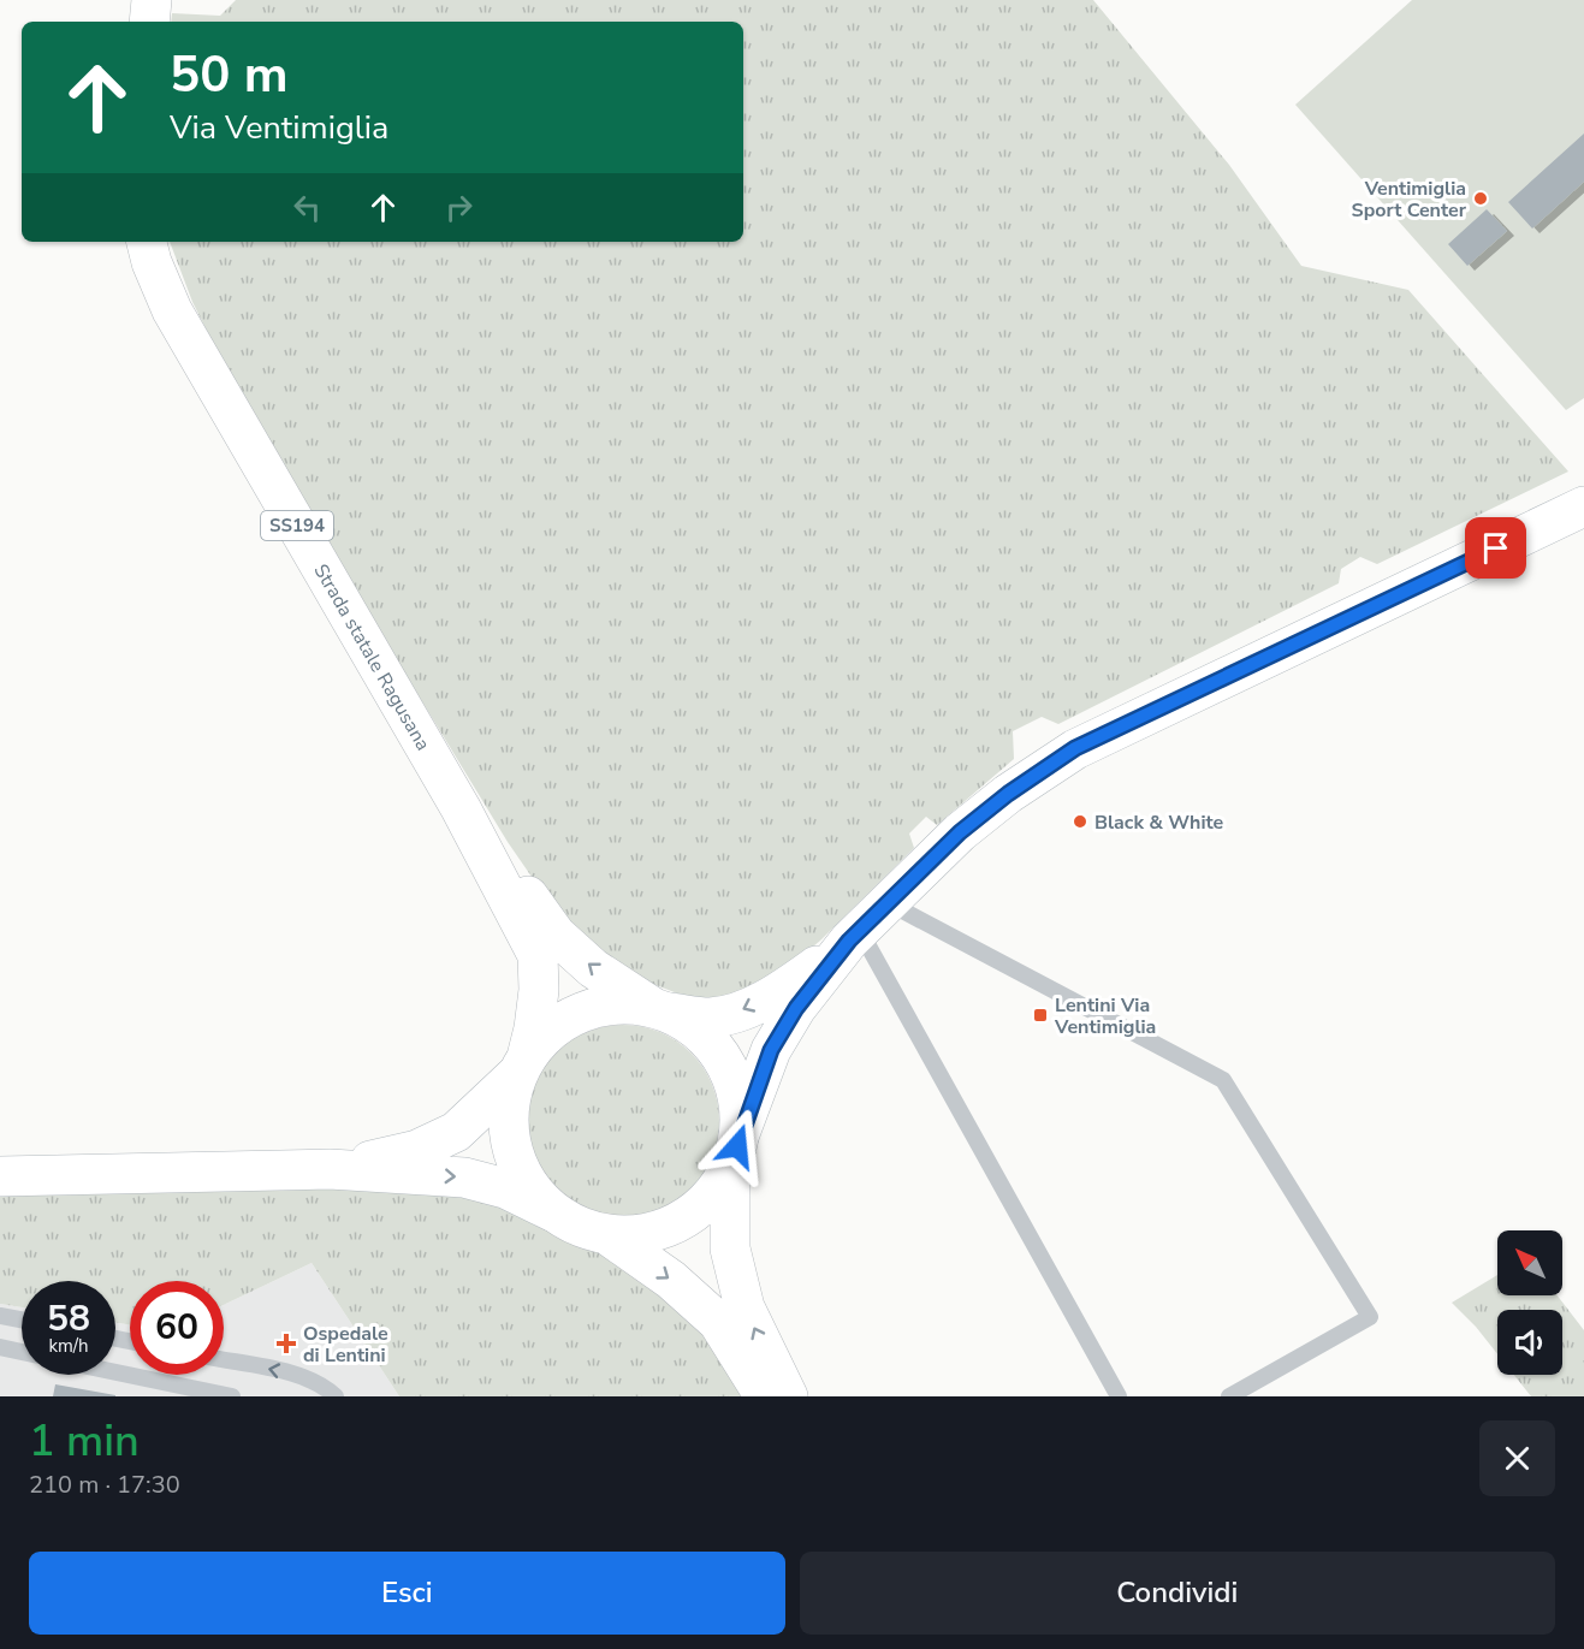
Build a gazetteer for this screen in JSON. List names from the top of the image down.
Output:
{
  "streets": {
    "main road": ["SS194", "Strada statale Ragusana"]
  },
  "places": {
    "other": ["Ventimiglia Sport Center", "Black & White"],
    "transit": ["Lentini Via Ventimiglia"],
    "health": ["Ospedale di Lentini"]
  },
  "north": "top left",
  "page": {
    "turn": ["50 m", "Via Ventimiglia"],
    "speed": "58 km/h",
    "limit": "60",
    "heading": ["1 min", "210 m · 17:30"],
    "buttons": ["Esci", "Condividi"]
  }
}
